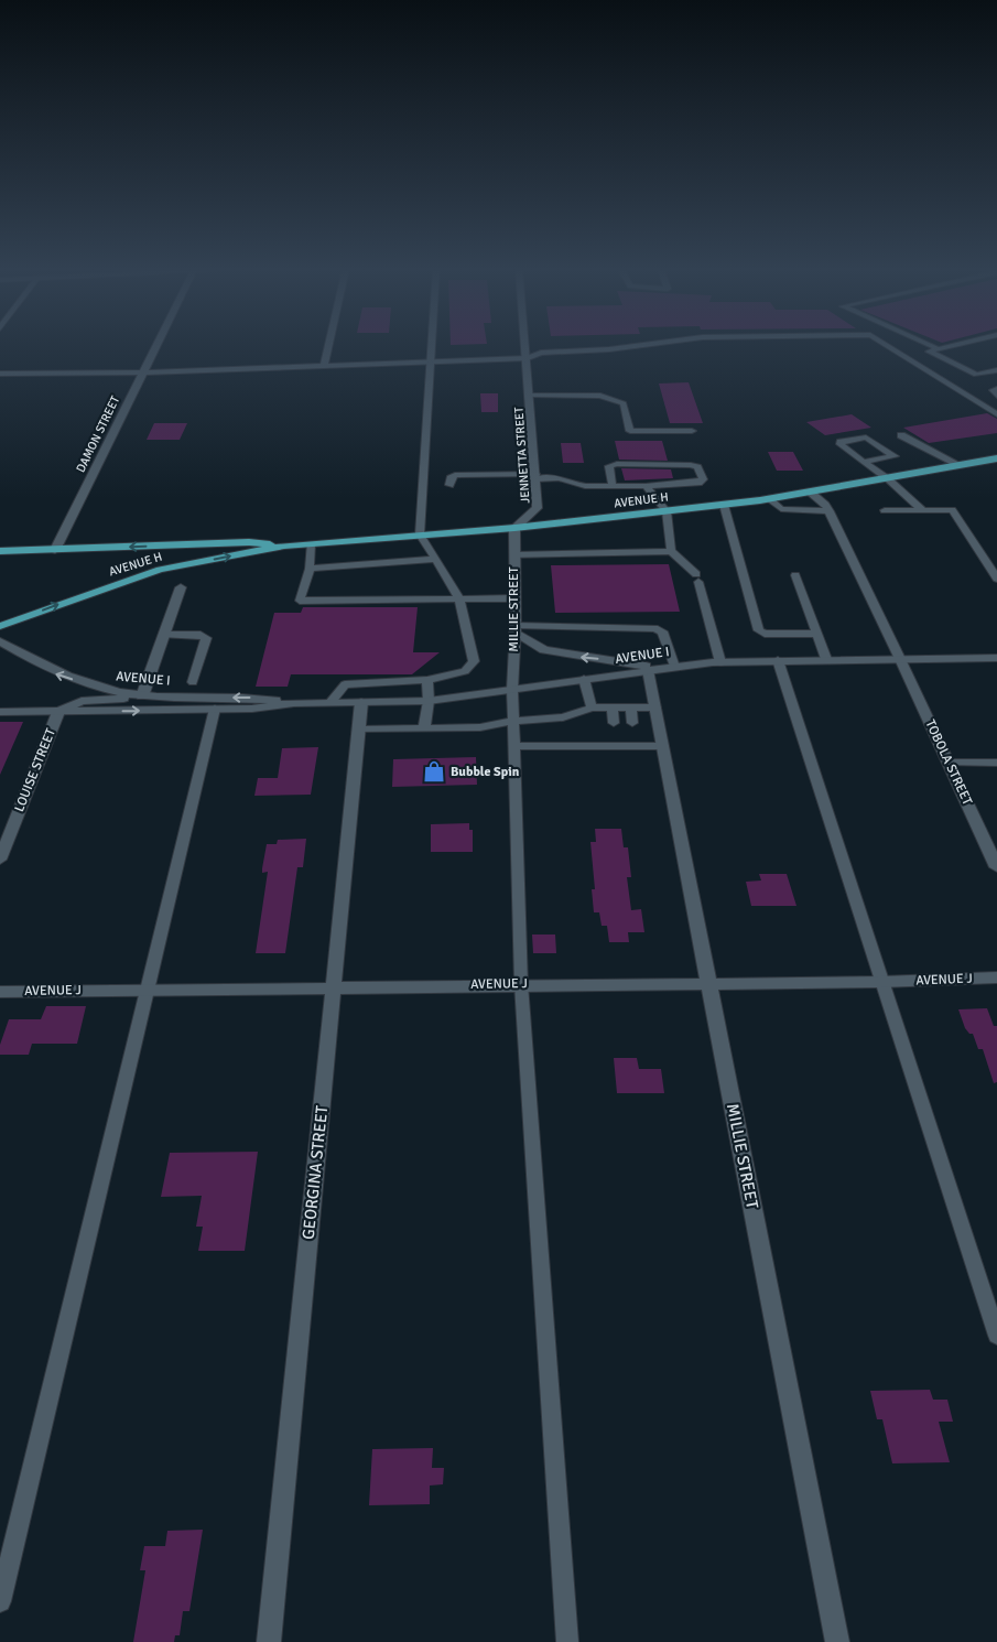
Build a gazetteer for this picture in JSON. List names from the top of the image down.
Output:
{
  "streets": {
    "main road": ["AVENUE H"],
    "street": [
      "DAMON STREET",
      "JENNETTA STREET",
      "MILLIE STREET",
      "AVENUE I",
      "TOBOLA STREET",
      "LOUISE STREET",
      "AVENUE J",
      "GEORGINA STREET"
    ]
  },
  "crossings": [
    ["DAMON STREET", "AVENUE H"],
    ["JENNETTA STREET", "AVENUE H"],
    ["JENNETTA STREET", "MILLIE STREET"],
    ["AVENUE H", "MILLIE STREET"],
    ["MILLIE STREET", "AVENUE I"],
    ["MILLIE STREET", "AVENUE J"],
    ["AVENUE I", "TOBOLA STREET"],
    ["AVENUE I", "LOUISE STREET"],
    ["AVENUE I", "GEORGINA STREET"],
    ["AVENUE J", "GEORGINA STREET"]
  ],
  "places": {
    "shop": ["Bubble Spin"]
  }
}
